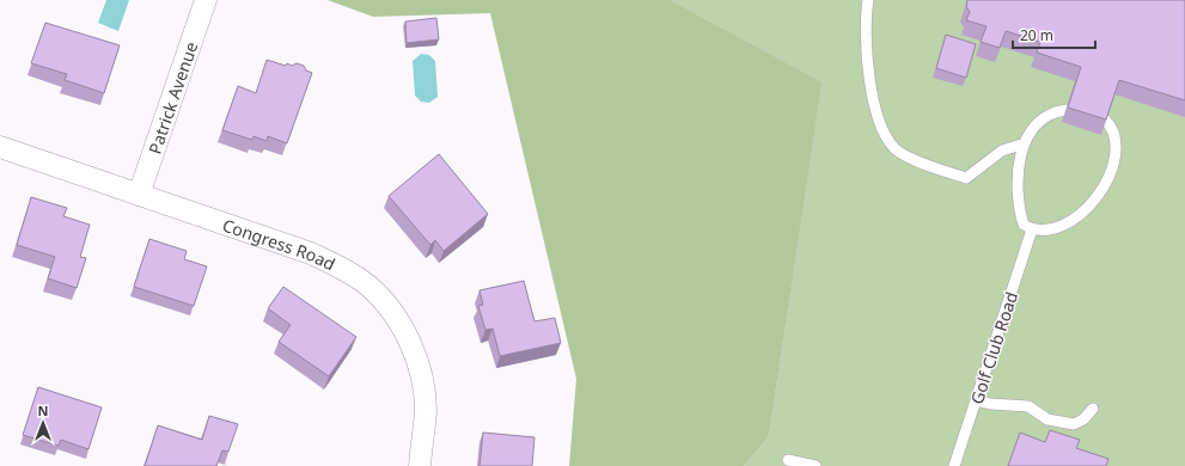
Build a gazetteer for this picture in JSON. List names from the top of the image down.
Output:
{
  "streets": {
    "street": ["Patrick Avenue", "Congress Road"],
    "lane": ["Golf Club Road"]
  },
  "crossings": [
    ["Patrick Avenue", "Congress Road"]
  ],
  "scale_bar": "20 m",
  "north": "top"
}
